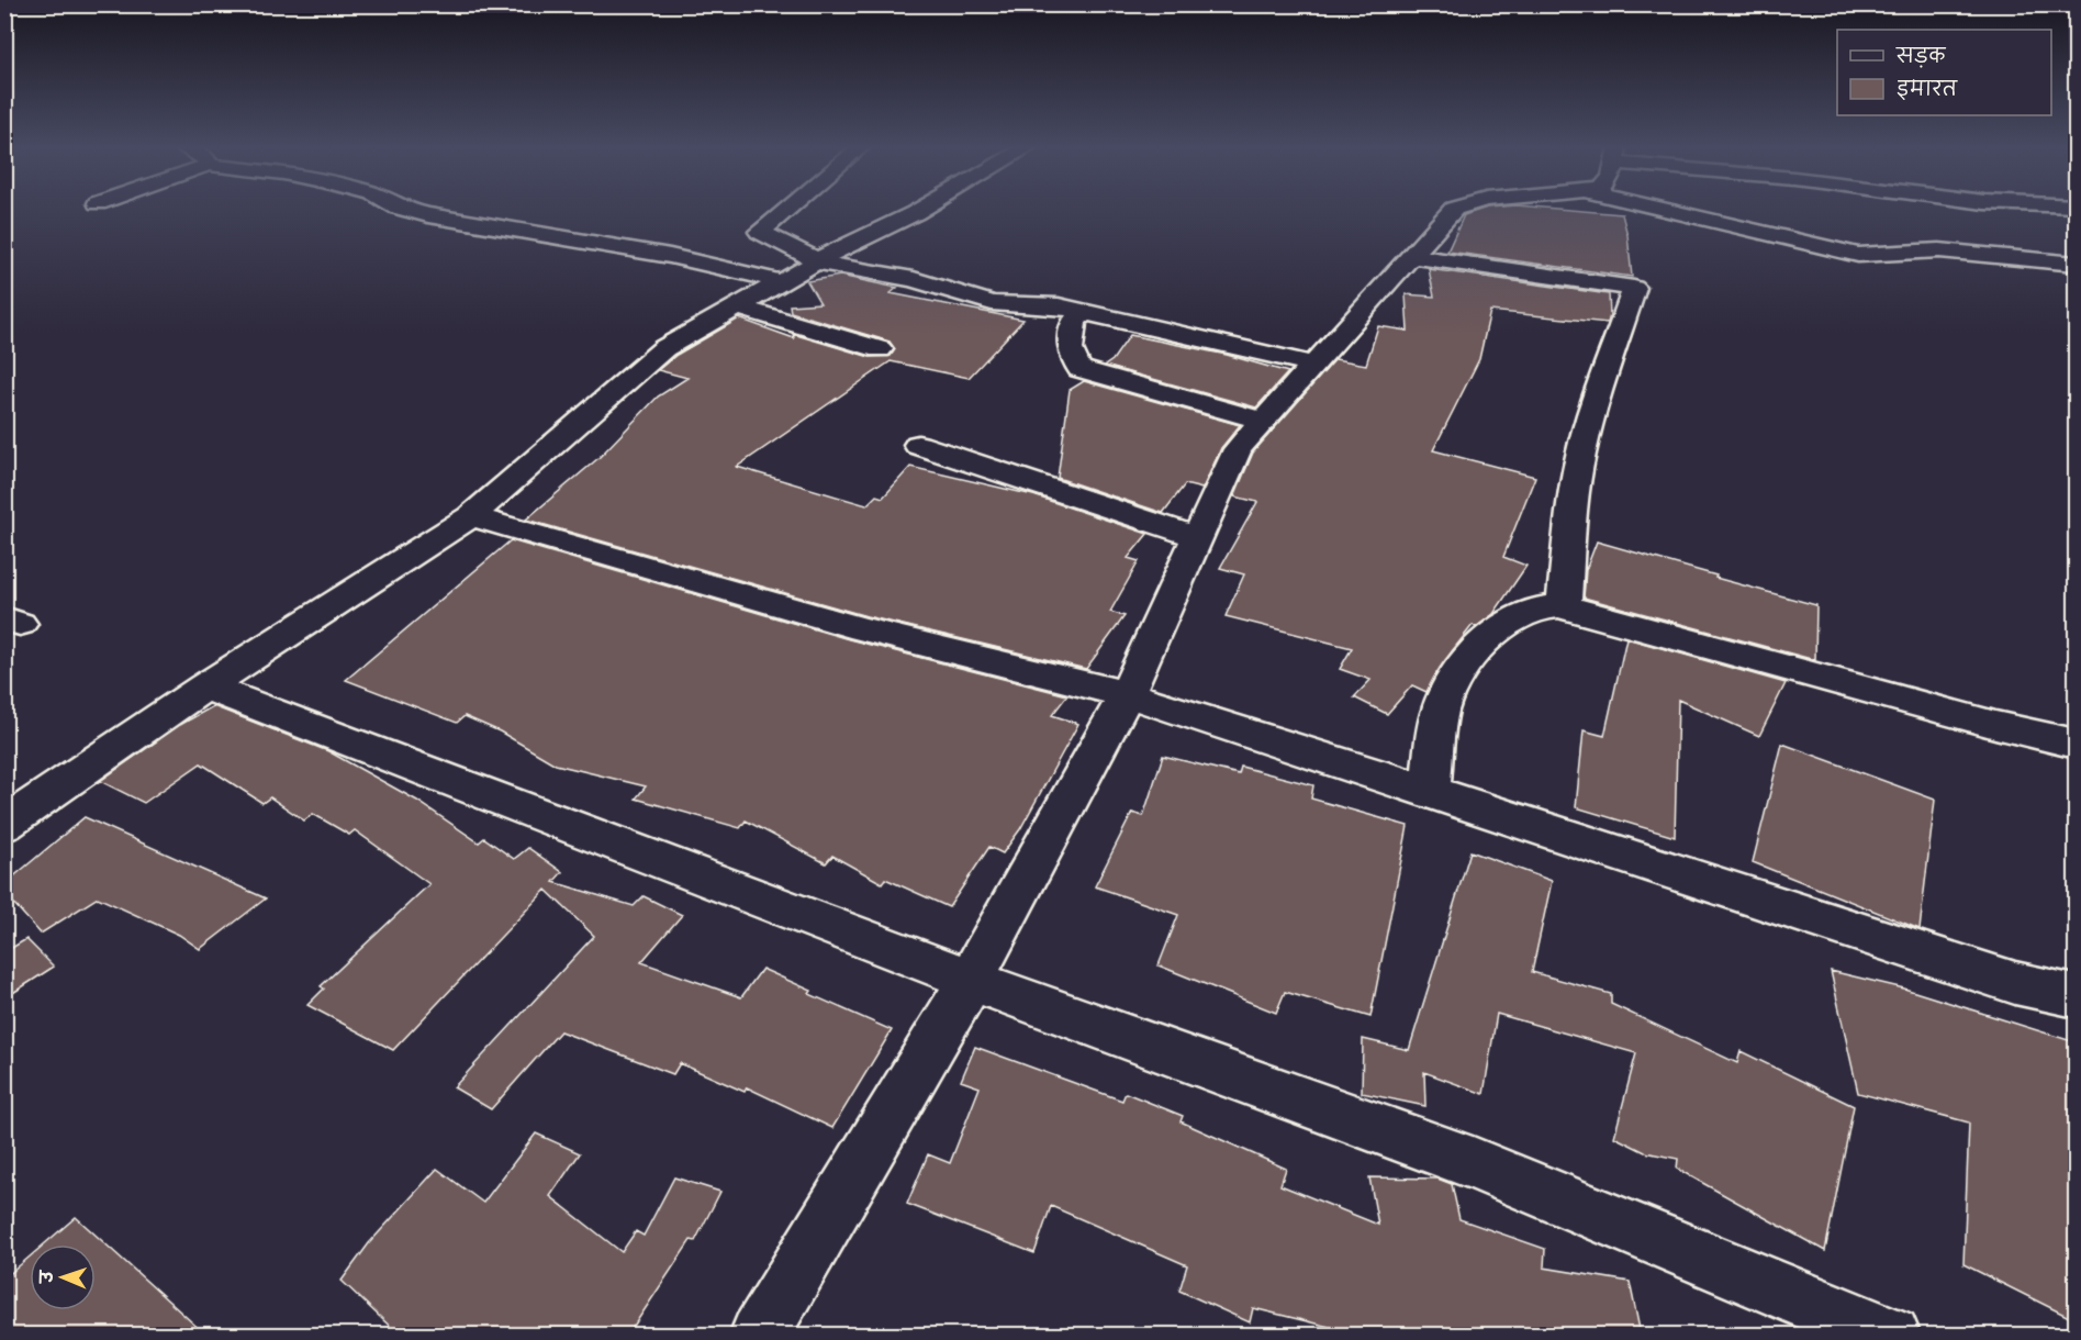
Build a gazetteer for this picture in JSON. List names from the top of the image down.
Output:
{
  "legend": ["सड़क", "इमारत"],
  "north": "left"
}
